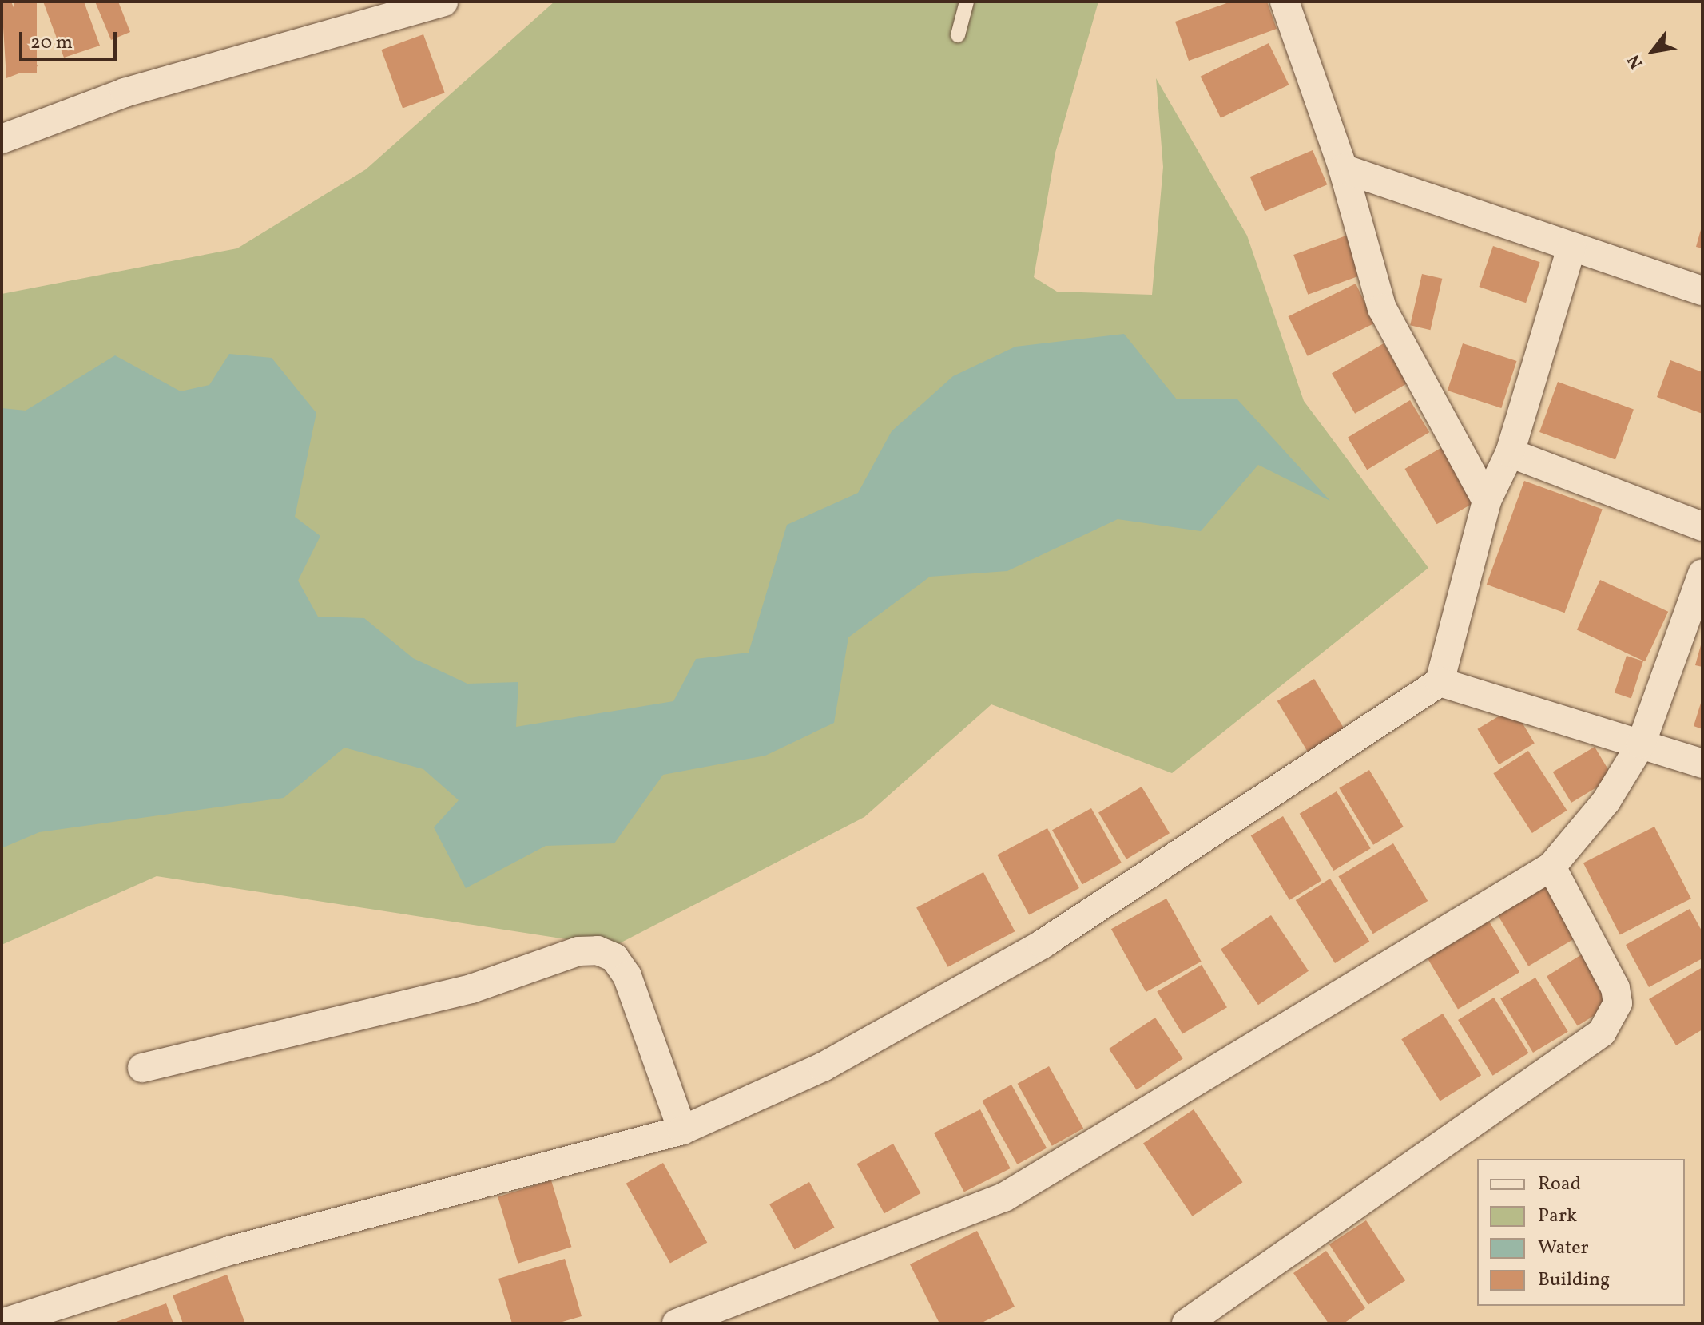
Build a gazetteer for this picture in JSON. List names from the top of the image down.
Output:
{
  "legend": [
    "Road",
    "Park",
    "Water",
    "Building"
  ],
  "scale_bar": "20 m",
  "north": "bottom left"
}
